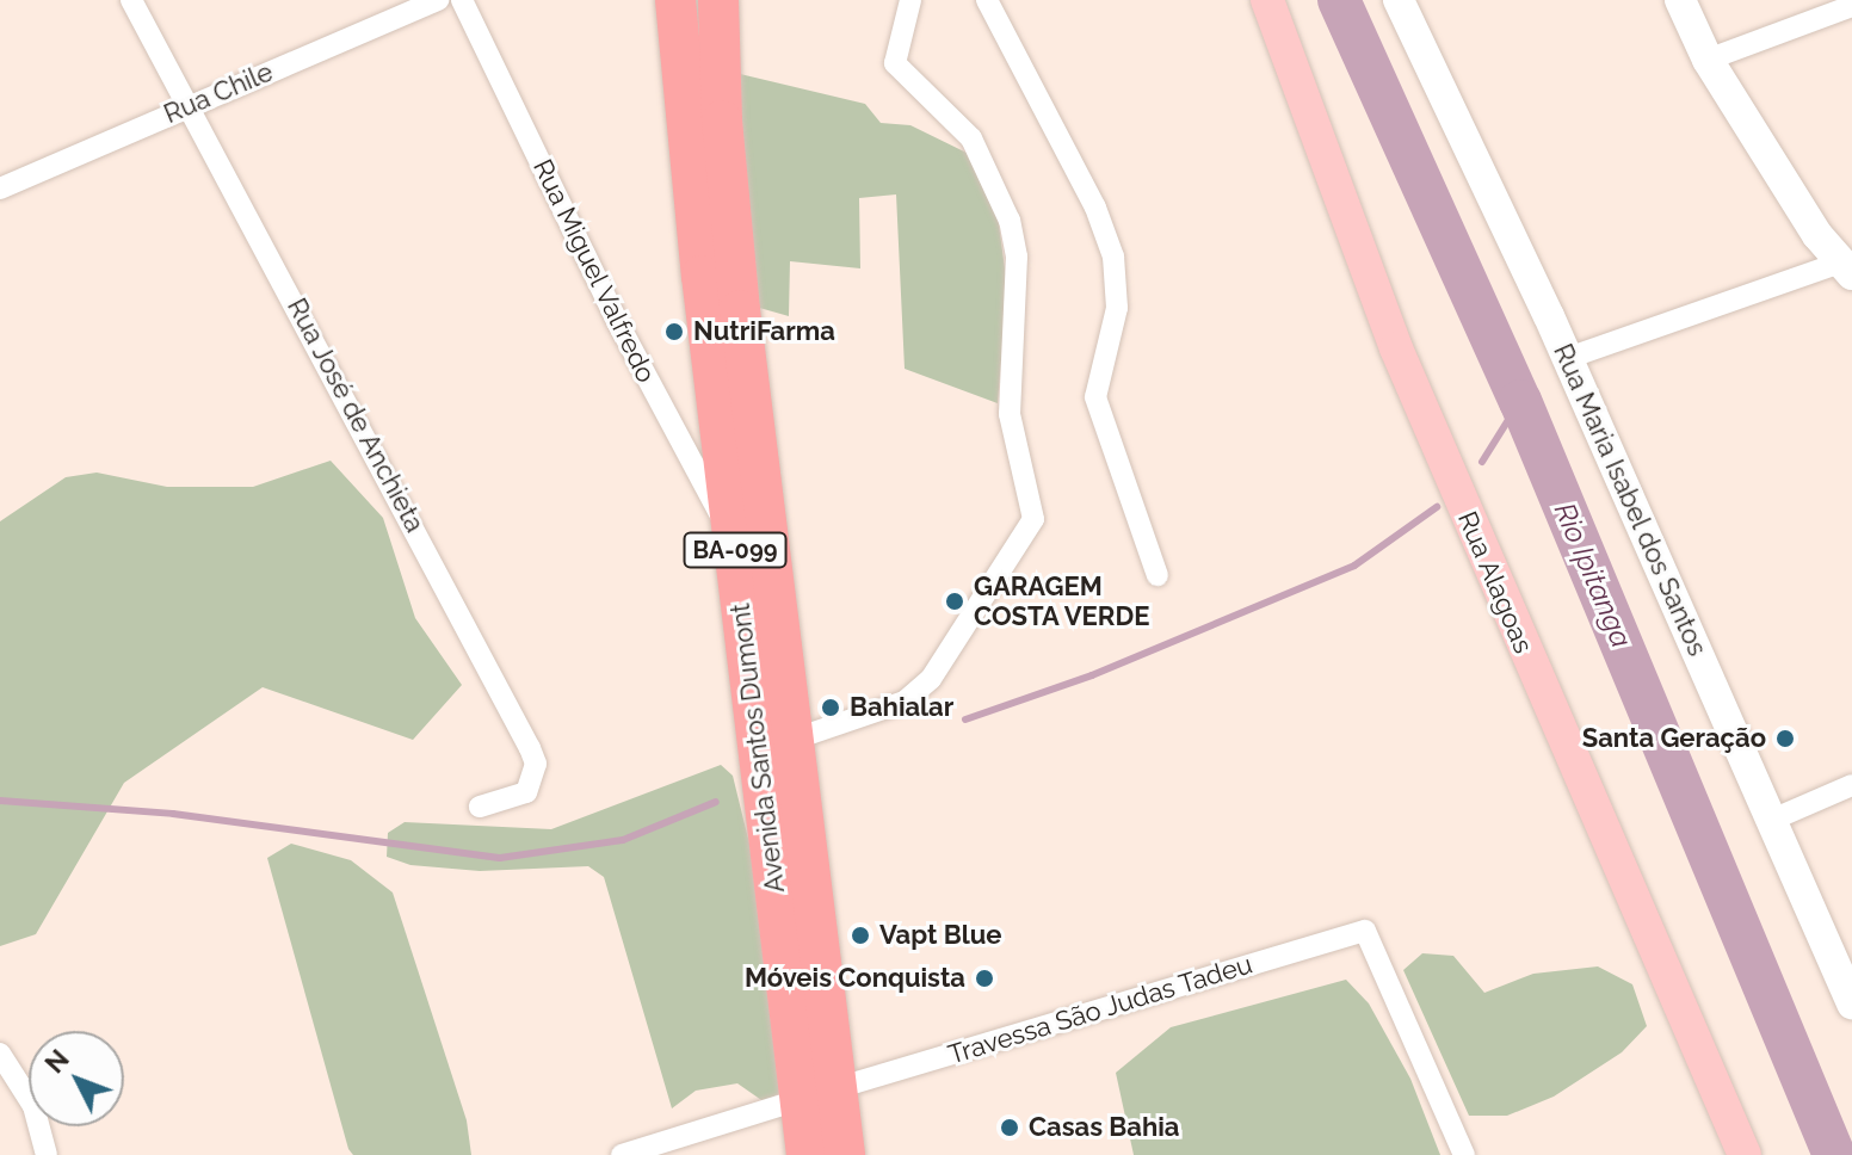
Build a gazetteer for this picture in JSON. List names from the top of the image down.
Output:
{
  "streets": {
    "highway": ["BA-099", "Avenida Santos Dumont"],
    "main road": ["Rua Maria Isabel dos Santos", "Rua Alagoas"],
    "street": [
      "Rua Chile",
      "Rua Miguel Valfredo",
      "Rua José de Anchieta",
      "Travessa São Judas Tadeu"
    ]
  },
  "crossings": [
    ["Rua Chile", "Rua José de Anchieta"],
    ["Rua Miguel Valfredo", "Avenida Santos Dumont"],
    ["Avenida Santos Dumont", "Travessa São Judas Tadeu"]
  ],
  "water": ["Rio Ipitanga"],
  "places": [
    "NutriFarma",
    "GARAGEM COSTA VERDE",
    "Bahialar",
    "Santa Geração",
    "Vapt Blue",
    "Móveis Conquista",
    "Casas Bahia"
  ],
  "north": "top left"
}
